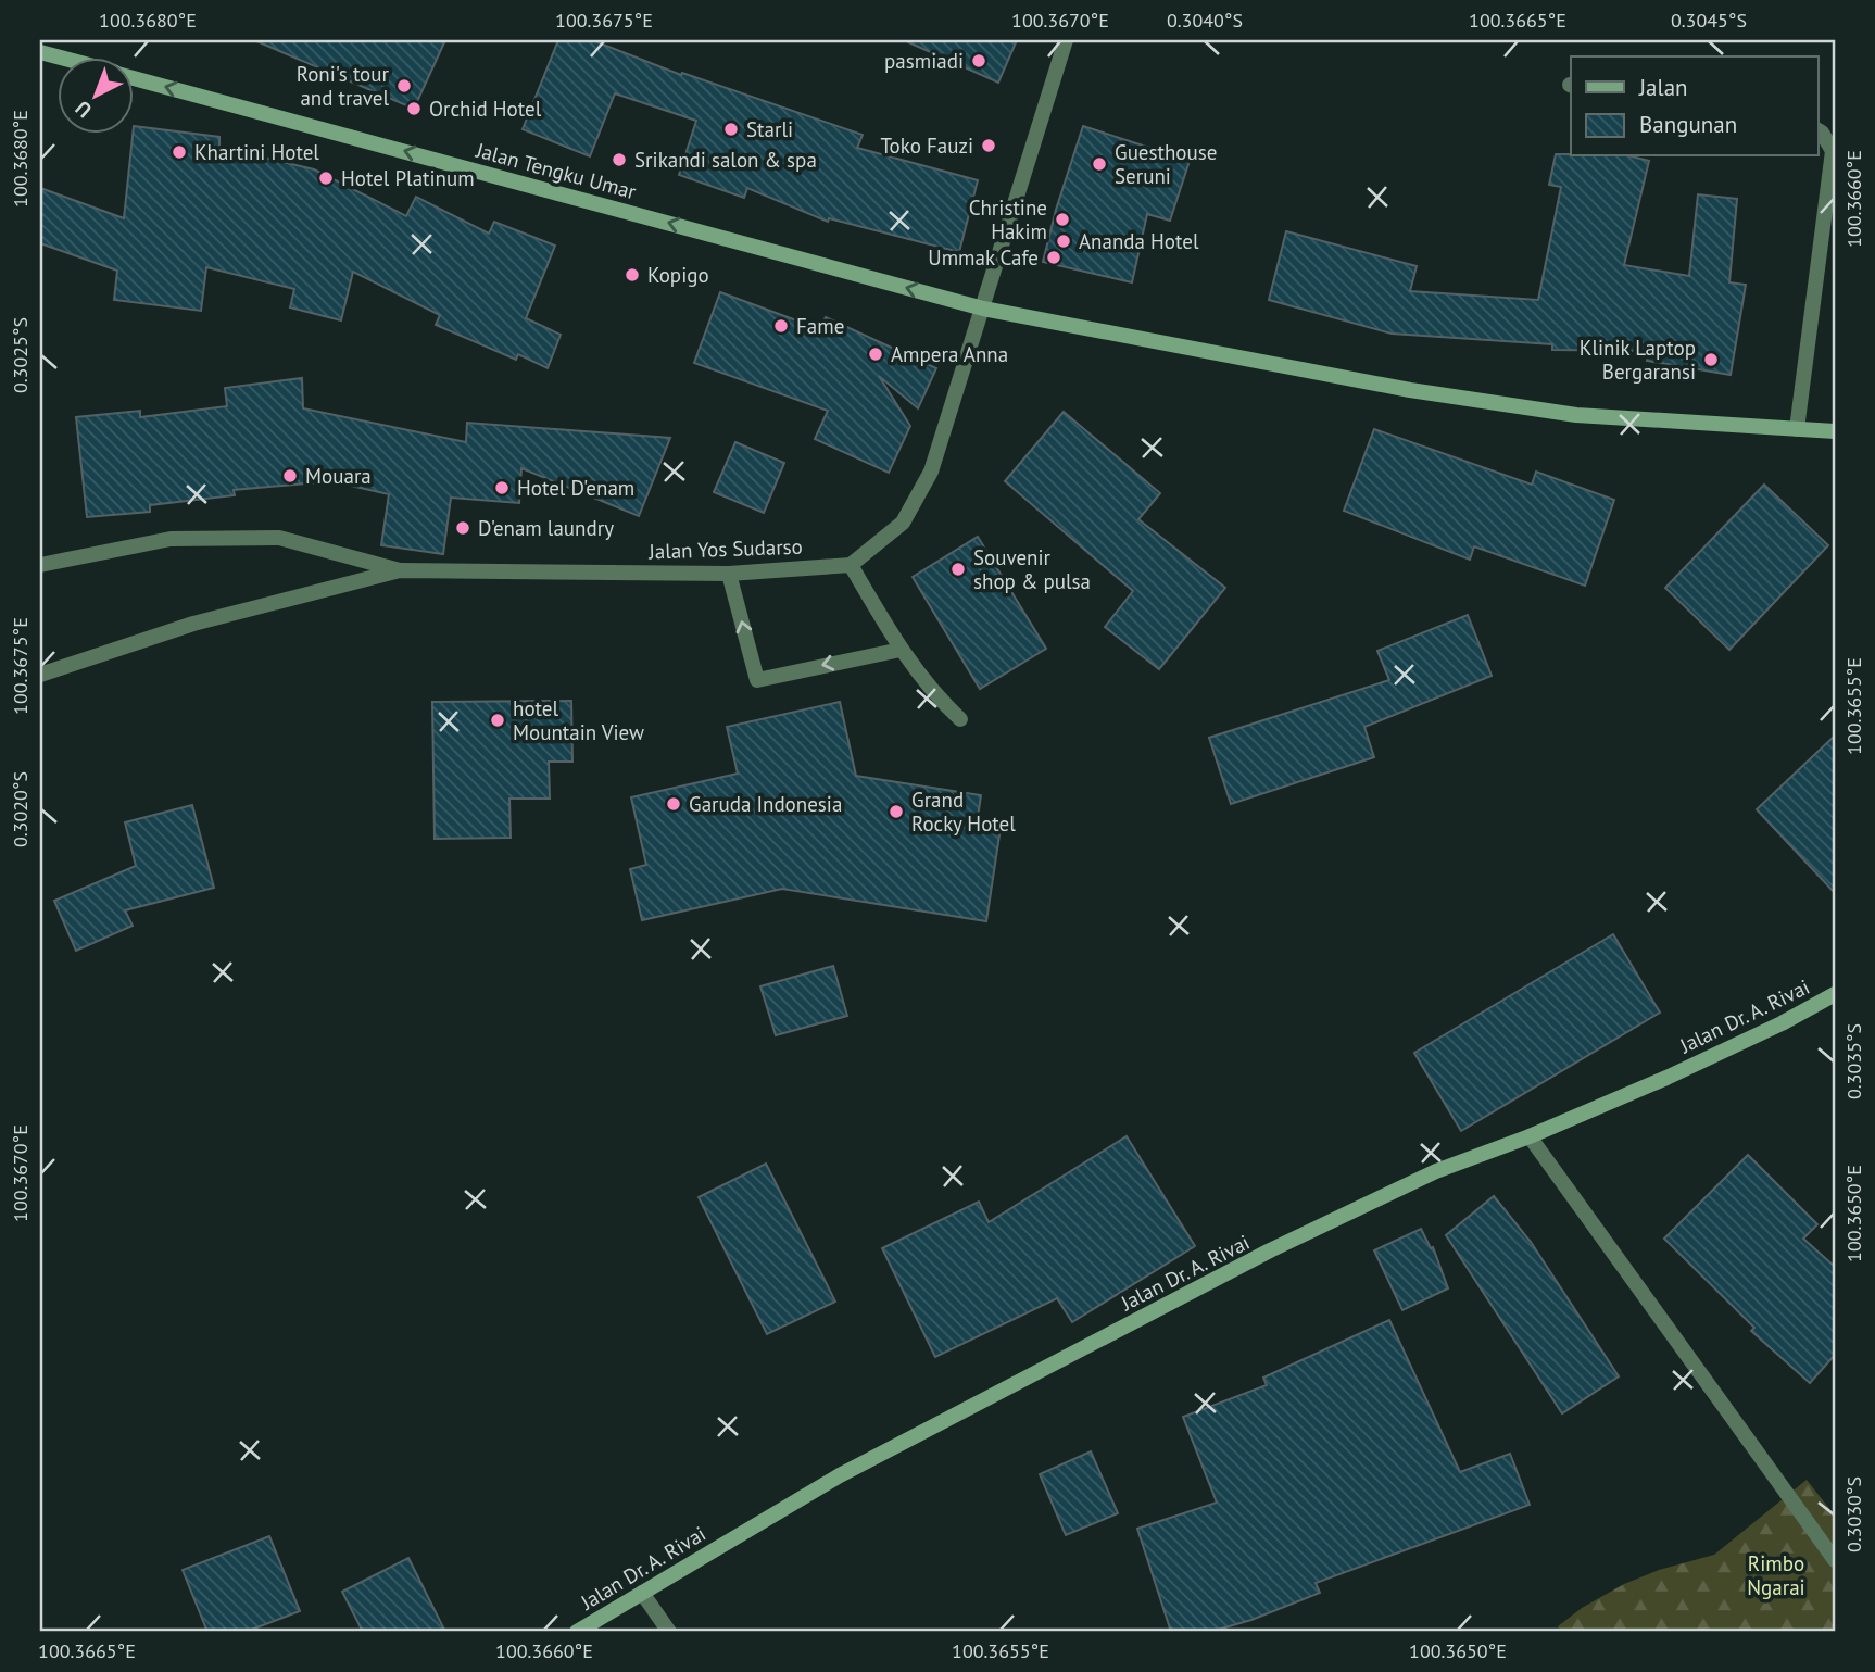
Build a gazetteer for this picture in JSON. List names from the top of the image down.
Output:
{
  "streets": {
    "main road": ["Jalan Tengku Umar", "Jalan Dr. A. Rivai"],
    "street": ["Jalan Yos Sudarso"]
  },
  "one_way": ["Jalan Tengku Umar"],
  "parks": ["Rimbo Ngarai"],
  "places": [
    "pasmiadi",
    "Roni's tour and travel",
    "Orchid Hotel",
    "Starli",
    "Toko Fauzi",
    "Khartini Hotel",
    "Srikandi salon & spa",
    "Guesthouse Seruni",
    "Hotel Platinum",
    "Christine Hakim",
    "Ananda Hotel",
    "Ummak Cafe",
    "Kopigo",
    "Fame",
    "Ampera Anna",
    "Klinik Laptop Bergaransi",
    "Mouara",
    "Hotel D'enam",
    "D'enam laundry",
    "Souvenir shop & pulsa",
    "hotel Mountain View",
    "Garuda Indonesia",
    "Grand Rocky Hotel"
  ],
  "legend": ["Jalan", "Bangunan"],
  "north": "bottom left",
  "coordinates": [
    "100.3680°E",
    "100.3675°E",
    "100.3670°E",
    "0.3040°S",
    "100.3665°E",
    "0.3045°S",
    "100.3660°E",
    "0.3025°S",
    "100.3655°E",
    "0.3020°S",
    "0.3035°S",
    "100.3650°E",
    "0.3030°S"
  ]
}
